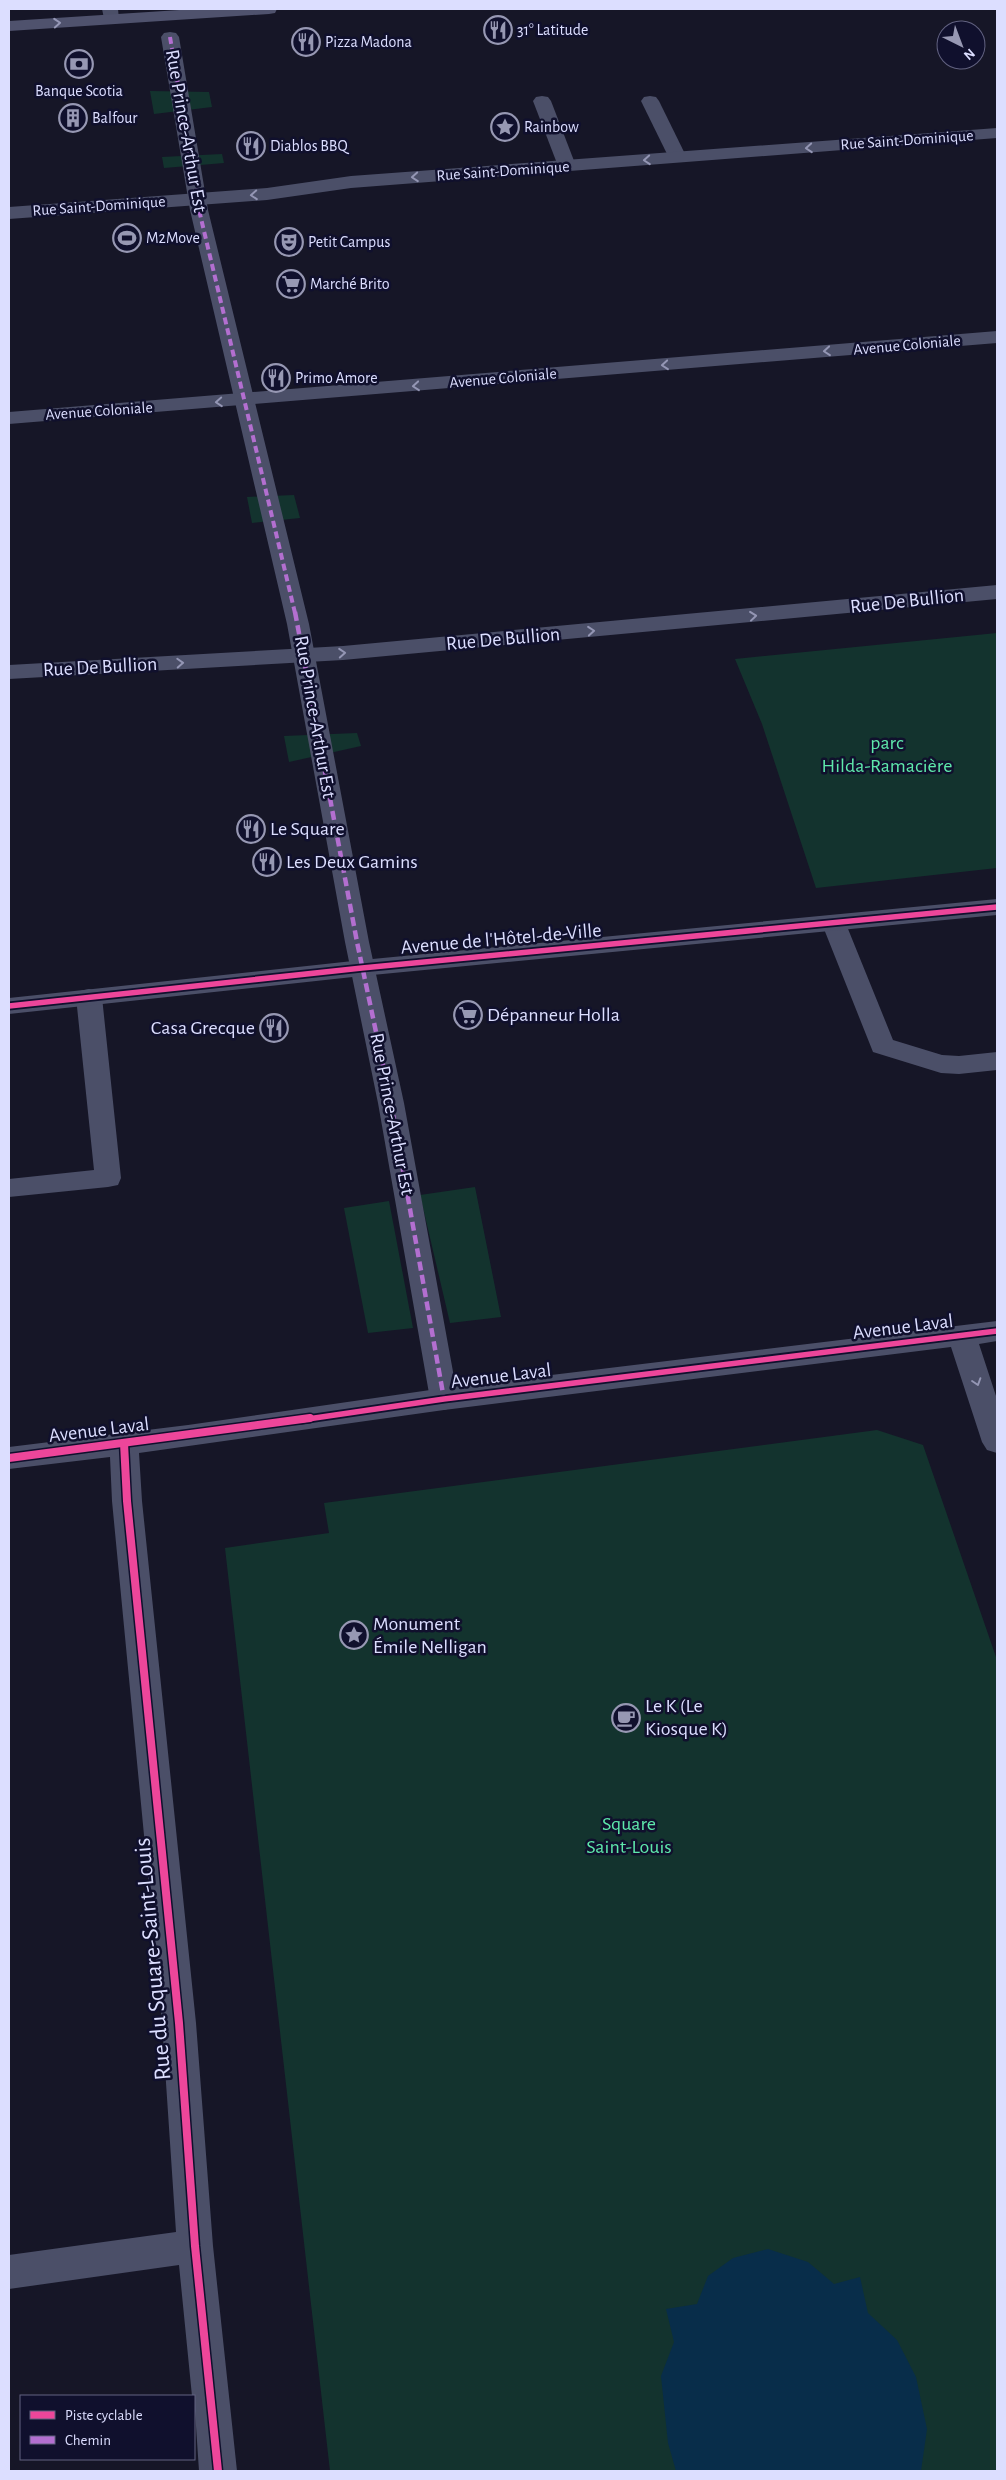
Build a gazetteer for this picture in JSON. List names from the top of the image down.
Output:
{
  "streets": {
    "street": [
      "Rue Prince-Arthur Est",
      "Rue Saint-Dominique",
      "Avenue Coloniale",
      "Rue De Bullion",
      "Avenue de l'Hôtel-de-Ville",
      "Avenue Laval",
      "Rue du Square-Saint-Louis"
    ]
  },
  "crossings": [
    ["Rue Prince-Arthur Est", "Rue Saint-Dominique"],
    ["Rue Prince-Arthur Est", "Avenue Coloniale"],
    ["Rue Prince-Arthur Est", "Rue De Bullion"],
    ["Rue Prince-Arthur Est", "Avenue de l'Hôtel-de-Ville"],
    ["Rue Prince-Arthur Est", "Avenue Laval"],
    ["Avenue Laval", "Rue du Square-Saint-Louis"]
  ],
  "one_way": ["Rue Saint-Dominique", "Avenue Coloniale", "Rue De Bullion"],
  "parks": ["parc Hilda-Ramacière", "Square Saint-Louis"],
  "places": {
    "restaurant": [
      "31° Latitude",
      "Pizza Madona",
      "Diablos BBQ",
      "Primo Amore",
      "Le Square",
      "Les Deux Gamins",
      "Casa Grecque"
    ],
    "bank": ["Banque Scotia"],
    "building": ["Balfour"],
    "place": ["Rainbow", "Monument Émile Nelligan"],
    "sports": ["M2Move"],
    "theatre": ["Petit Campus"],
    "supermarket": ["Marché Brito", "Dépanneur Holla"],
    "cafe": ["Le K (Le Kiosque K)"]
  },
  "legend": ["Piste cyclable", "Chemin"],
  "north": "bottom right"
}
